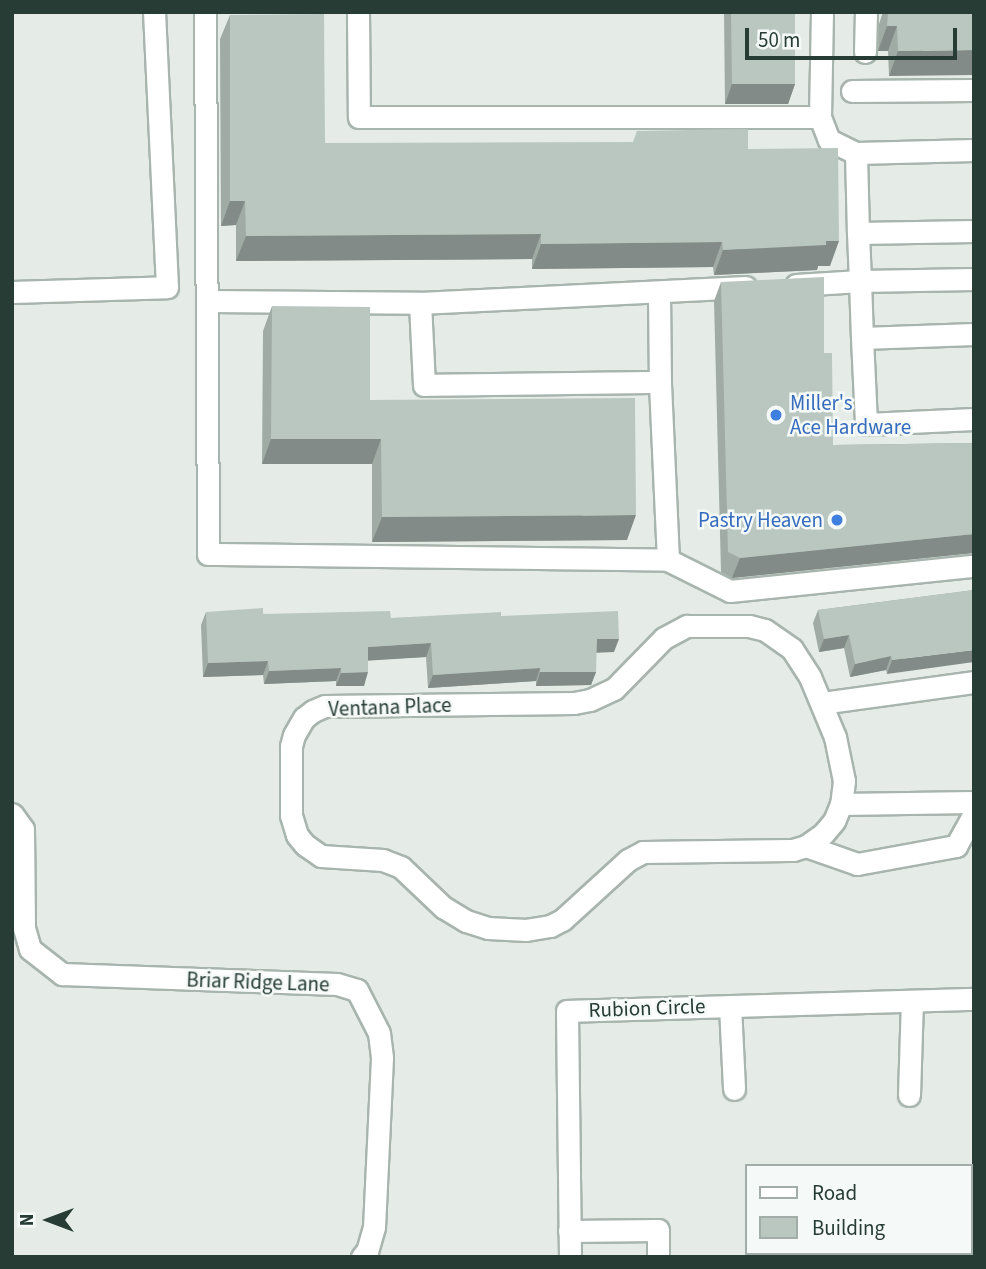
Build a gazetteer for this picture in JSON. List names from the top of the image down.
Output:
{
  "streets": {
    "street": ["Ventana Place", "Briar Ridge Lane", "Rubion Circle"]
  },
  "places": ["Miller's Ace Hardware", "Pastry Heaven"],
  "legend": ["Road", "Building"],
  "scale_bar": "50 m",
  "north": "left"
}
